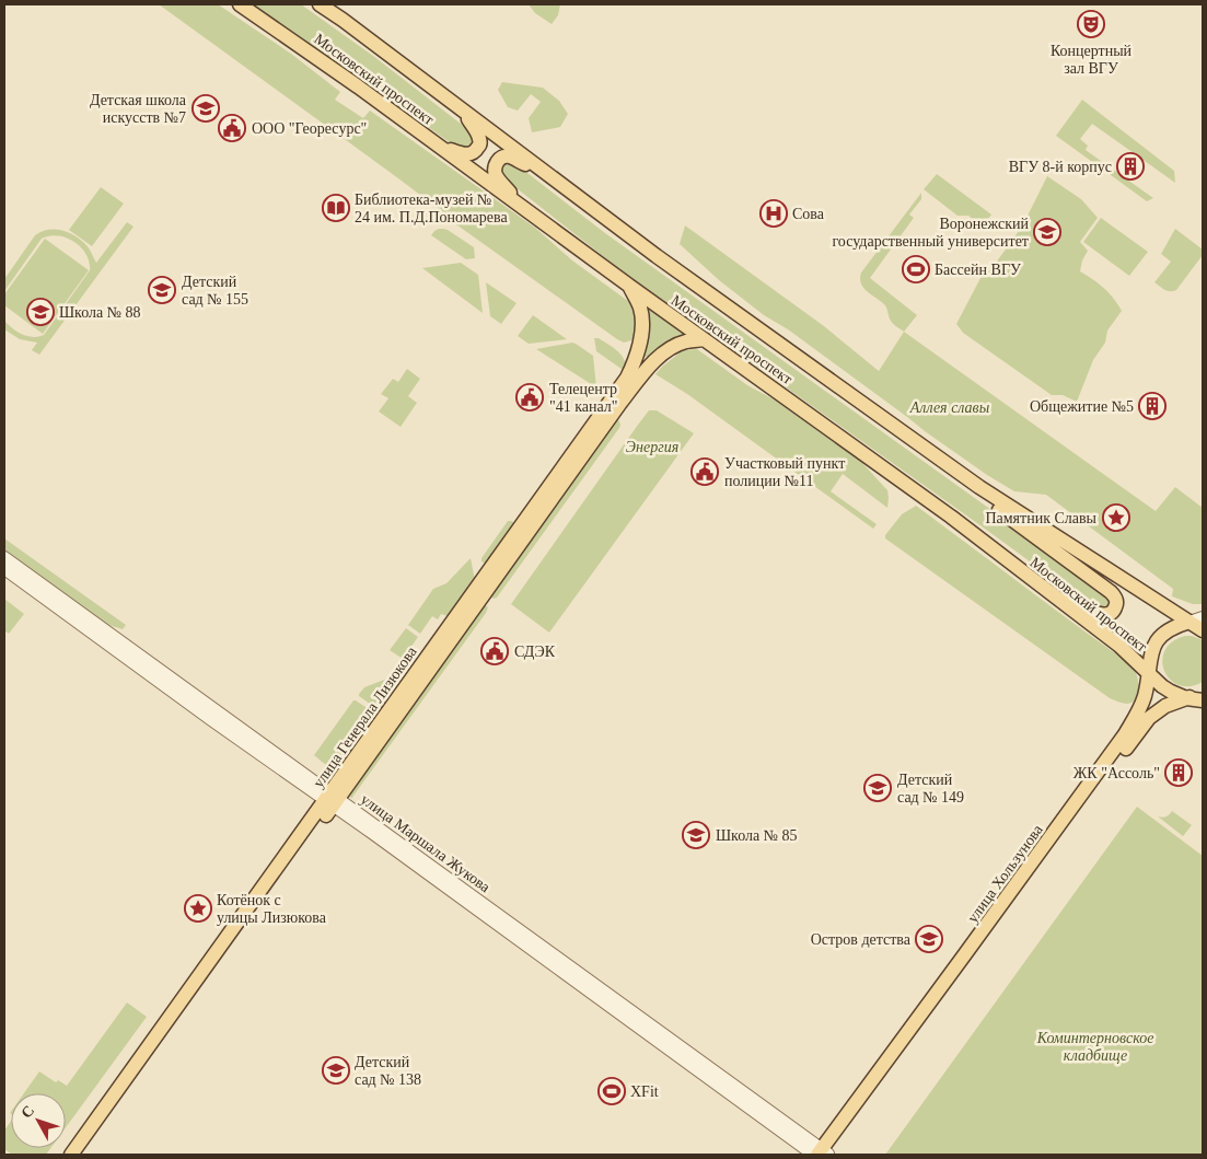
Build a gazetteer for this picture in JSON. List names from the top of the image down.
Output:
{
  "streets": {
    "main road": ["Московский проспект", "улица Генерала Лизюкова", "улица Хользунова"],
    "street": ["улица Маршала Жукова"]
  },
  "crossings": [
    ["Московский проспект", "улица Генерала Лизюкова"],
    ["Московский проспект", "улица Хользунова"],
    ["улица Генерала Лизюкова", "улица Маршала Жукова"],
    ["улица Маршала Жукова", "улица Хользунова"]
  ],
  "parks": ["Аллея славы", "Энергия", "Коминтерновское кладбище"],
  "places": {
    "theatre": ["Концертный зал ВГУ"],
    "school or university": [
      "Детская школа искусств №7",
      "Воронежский государственный университет",
      "Детский сад № 155",
      "Школа № 88",
      "Детский сад № 149",
      "Школа № 85",
      "Остров детства",
      "Детский сад № 138"
    ],
    "public building": [
      "ООО \"Георесурс\"",
      "Телецентр \"41 канал\"",
      "Участковый пункт полиции №11",
      "СДЭК"
    ],
    "building": ["ВГУ 8-й корпус", "Общежитие №5", "ЖК \"Ассоль\""],
    "library": ["Библиотека-музей № 24 им. П.Д.Пономарева"],
    "hospital": ["Сова"],
    "sports": ["Бассейн ВГУ", "XFit"],
    "place": ["Памятник Славы", "Котёнок с улицы Лизюкова"]
  },
  "north": "top left"
}
